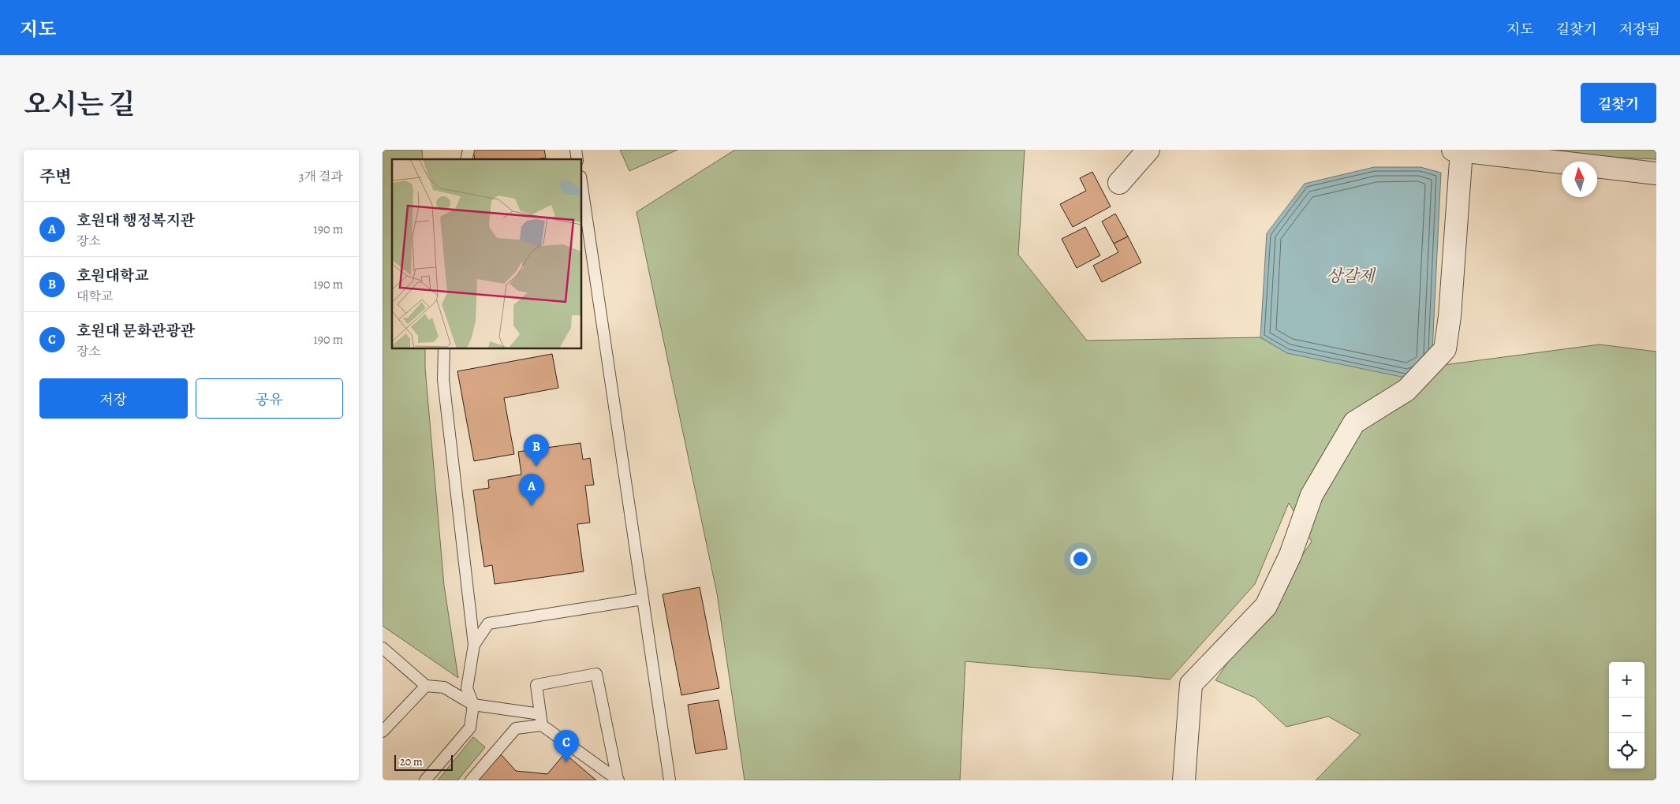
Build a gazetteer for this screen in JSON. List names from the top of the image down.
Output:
{
  "water": ["상갈제"],
  "scale_bar": "20 m",
  "north": "top",
  "page": {
    "header": "지도",
    "nav": ["지도", "길찾기", "저장됨"],
    "title": "오시는 길",
    "buttons": [
      "길찾기",
      ["저장", "공유"]
    ],
    "heading": ["주변", "3개 결과"],
    "list": [
      {
        "mark": "A",
        "name": "호원대 행정복지관",
        "note": "장소",
        "value": "190 m"
      },
      {
        "mark": "B",
        "name": "호원대학교",
        "note": "대학교",
        "value": "190 m"
      },
      {
        "mark": "C",
        "name": "호원대 문화관광관",
        "note": "장소",
        "value": "190 m"
      }
    ],
    "pins": ["B", "A", "C"],
    "map_buttons": ["+", "−"],
    "scale": "20 m"
  }
}
